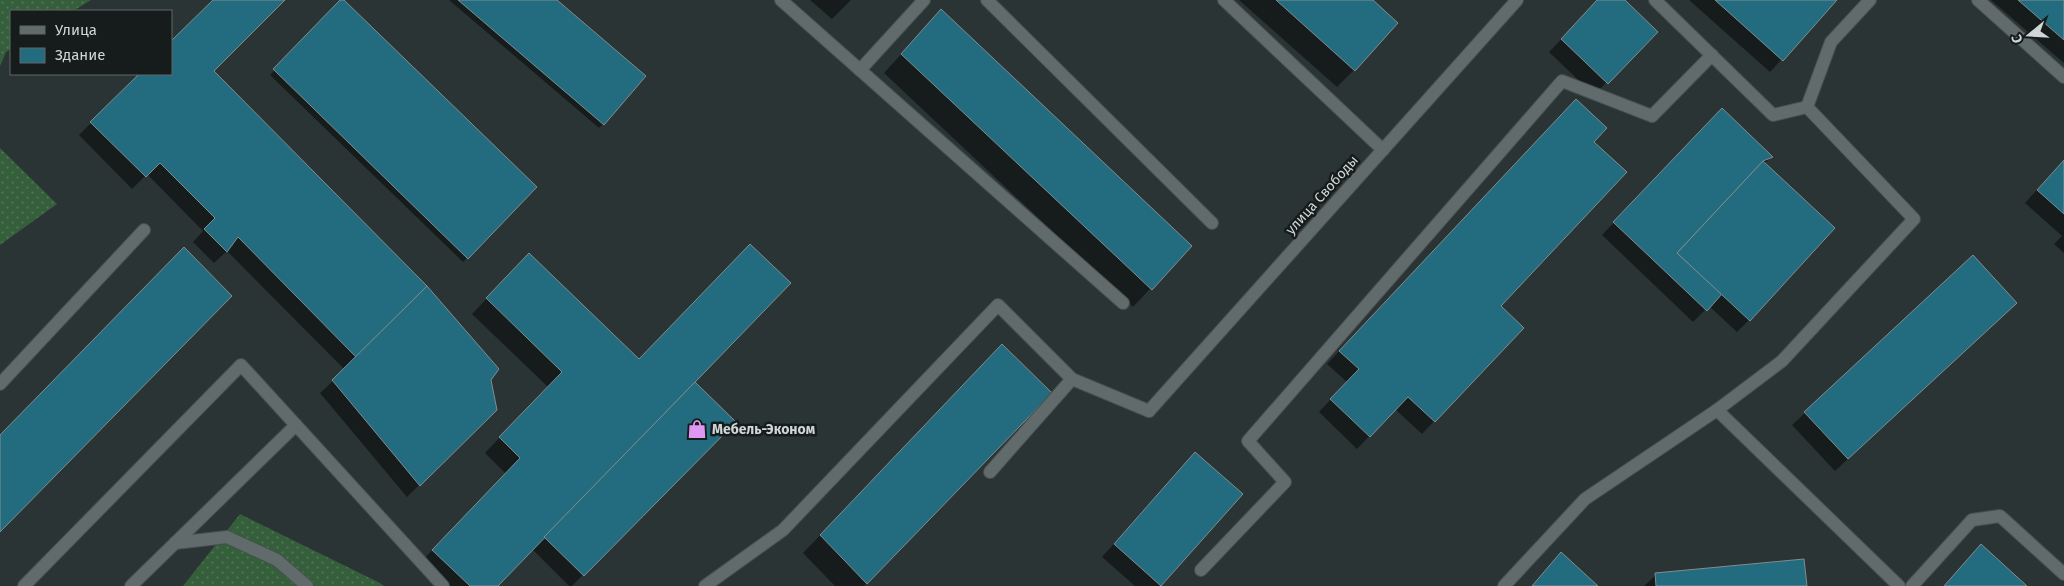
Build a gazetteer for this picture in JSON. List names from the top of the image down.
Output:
{
  "streets": {
    "street": ["улица Свободы"]
  },
  "places": {
    "shop": ["Мебель-Эконом"]
  },
  "legend": ["Улица", "Здание"],
  "north": "left"
}
